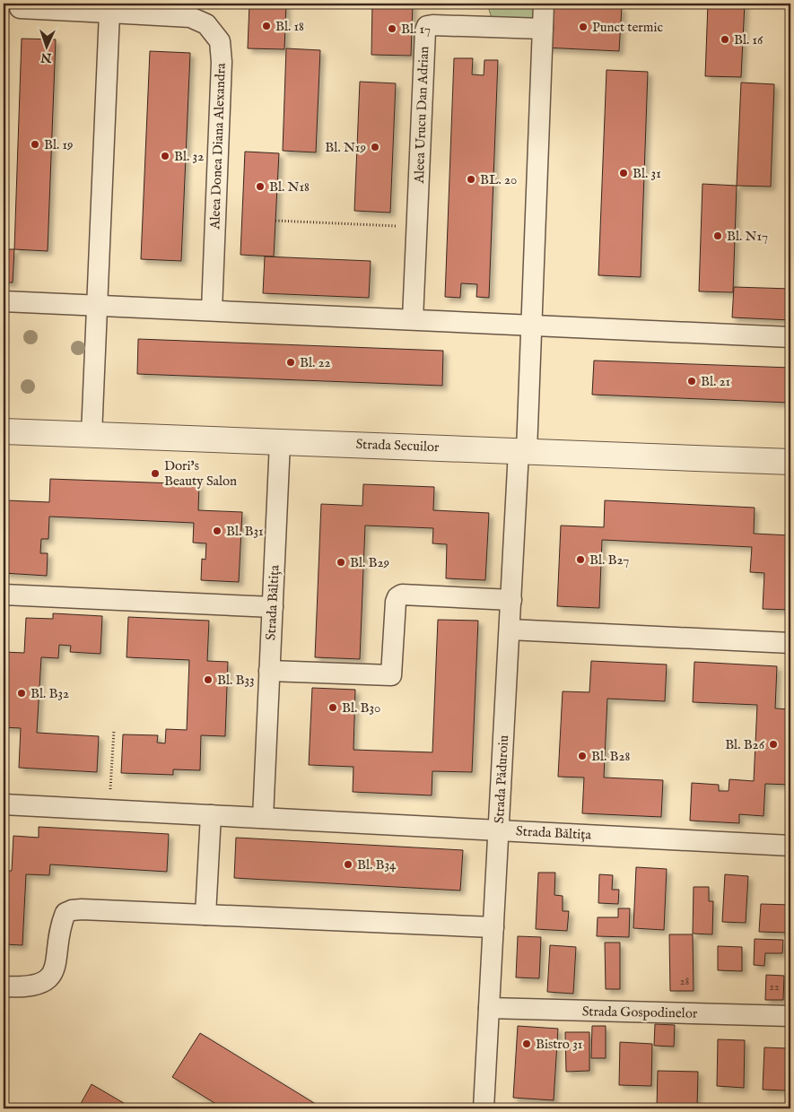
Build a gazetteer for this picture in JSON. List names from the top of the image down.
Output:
{
  "streets": {
    "street": [
      "Aleea Urucu Dan Adrian",
      "Aleea Donea Diana Alexandra",
      "Strada Secuilor",
      "Strada Băltița",
      "Strada Păduroiu",
      "Strada Gospodinelor"
    ]
  },
  "crossings": [
    ["Strada Secuilor", "Strada Băltița"],
    ["Strada Secuilor", "Strada Păduroiu"],
    ["Strada Băltița", "Strada Păduroiu"],
    ["Strada Păduroiu", "Strada Gospodinelor"]
  ],
  "places": [
    "Bl. 18",
    "Punct termic",
    "Bl. 17",
    "Bl. 16",
    "Bl. 19",
    "Bl. N19",
    "Bl. 32",
    "Bl. 31",
    "BL. 20",
    "Bl. N18",
    "Bl. N17",
    "Bl. 22",
    "Bl. 21",
    "Dori's Beauty Salon",
    "Bl. B31",
    "Bl. B27",
    "Bl. B29",
    "Bl. B33",
    "Bl. B32",
    "Bl. B30",
    "Bl. B26",
    "Bl. B28",
    "Bl. B34",
    "Bistro 31"
  ],
  "house_numbers": ["28", "22"],
  "north": "bottom"
}
